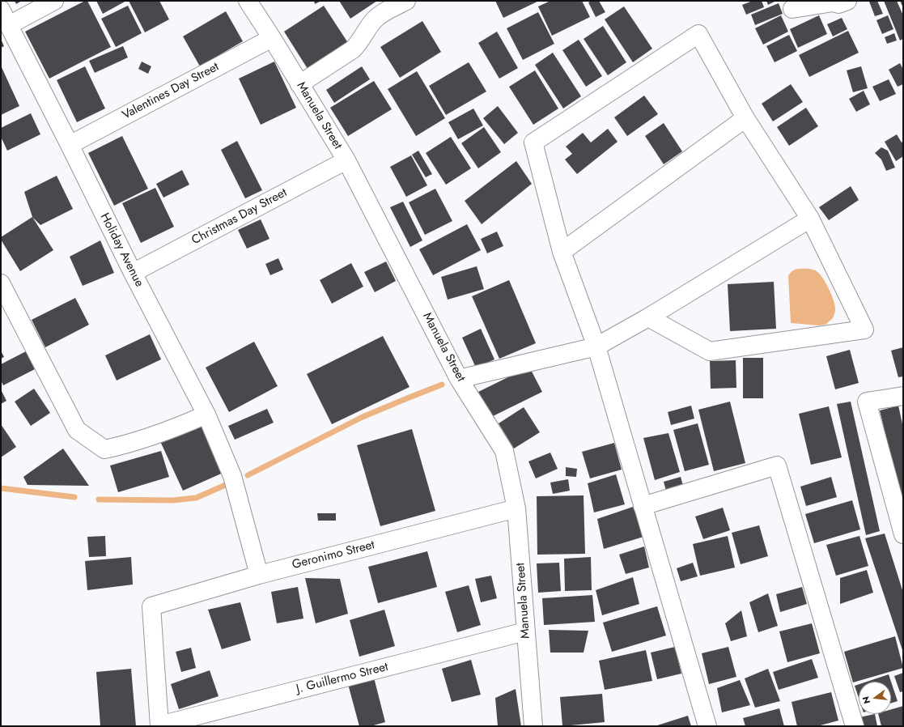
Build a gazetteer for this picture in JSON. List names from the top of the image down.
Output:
{
  "streets": {
    "street": [
      "Valentines Day Street",
      "Manuela Street",
      "Christmas Day Street",
      "Holiday Avenue",
      "Geronimo Street",
      "J. Guillermo Street"
    ]
  },
  "crossings": [
    ["Valentines Day Street", "Manuela Street"],
    ["Valentines Day Street", "Holiday Avenue"],
    ["Manuela Street", "Christmas Day Street"],
    ["Manuela Street", "Geronimo Street"],
    ["Manuela Street", "J. Guillermo Street"],
    ["Christmas Day Street", "Holiday Avenue"],
    ["Holiday Avenue", "Geronimo Street"],
    ["Geronimo Street", "J. Guillermo Street"]
  ],
  "north": "left"
}
